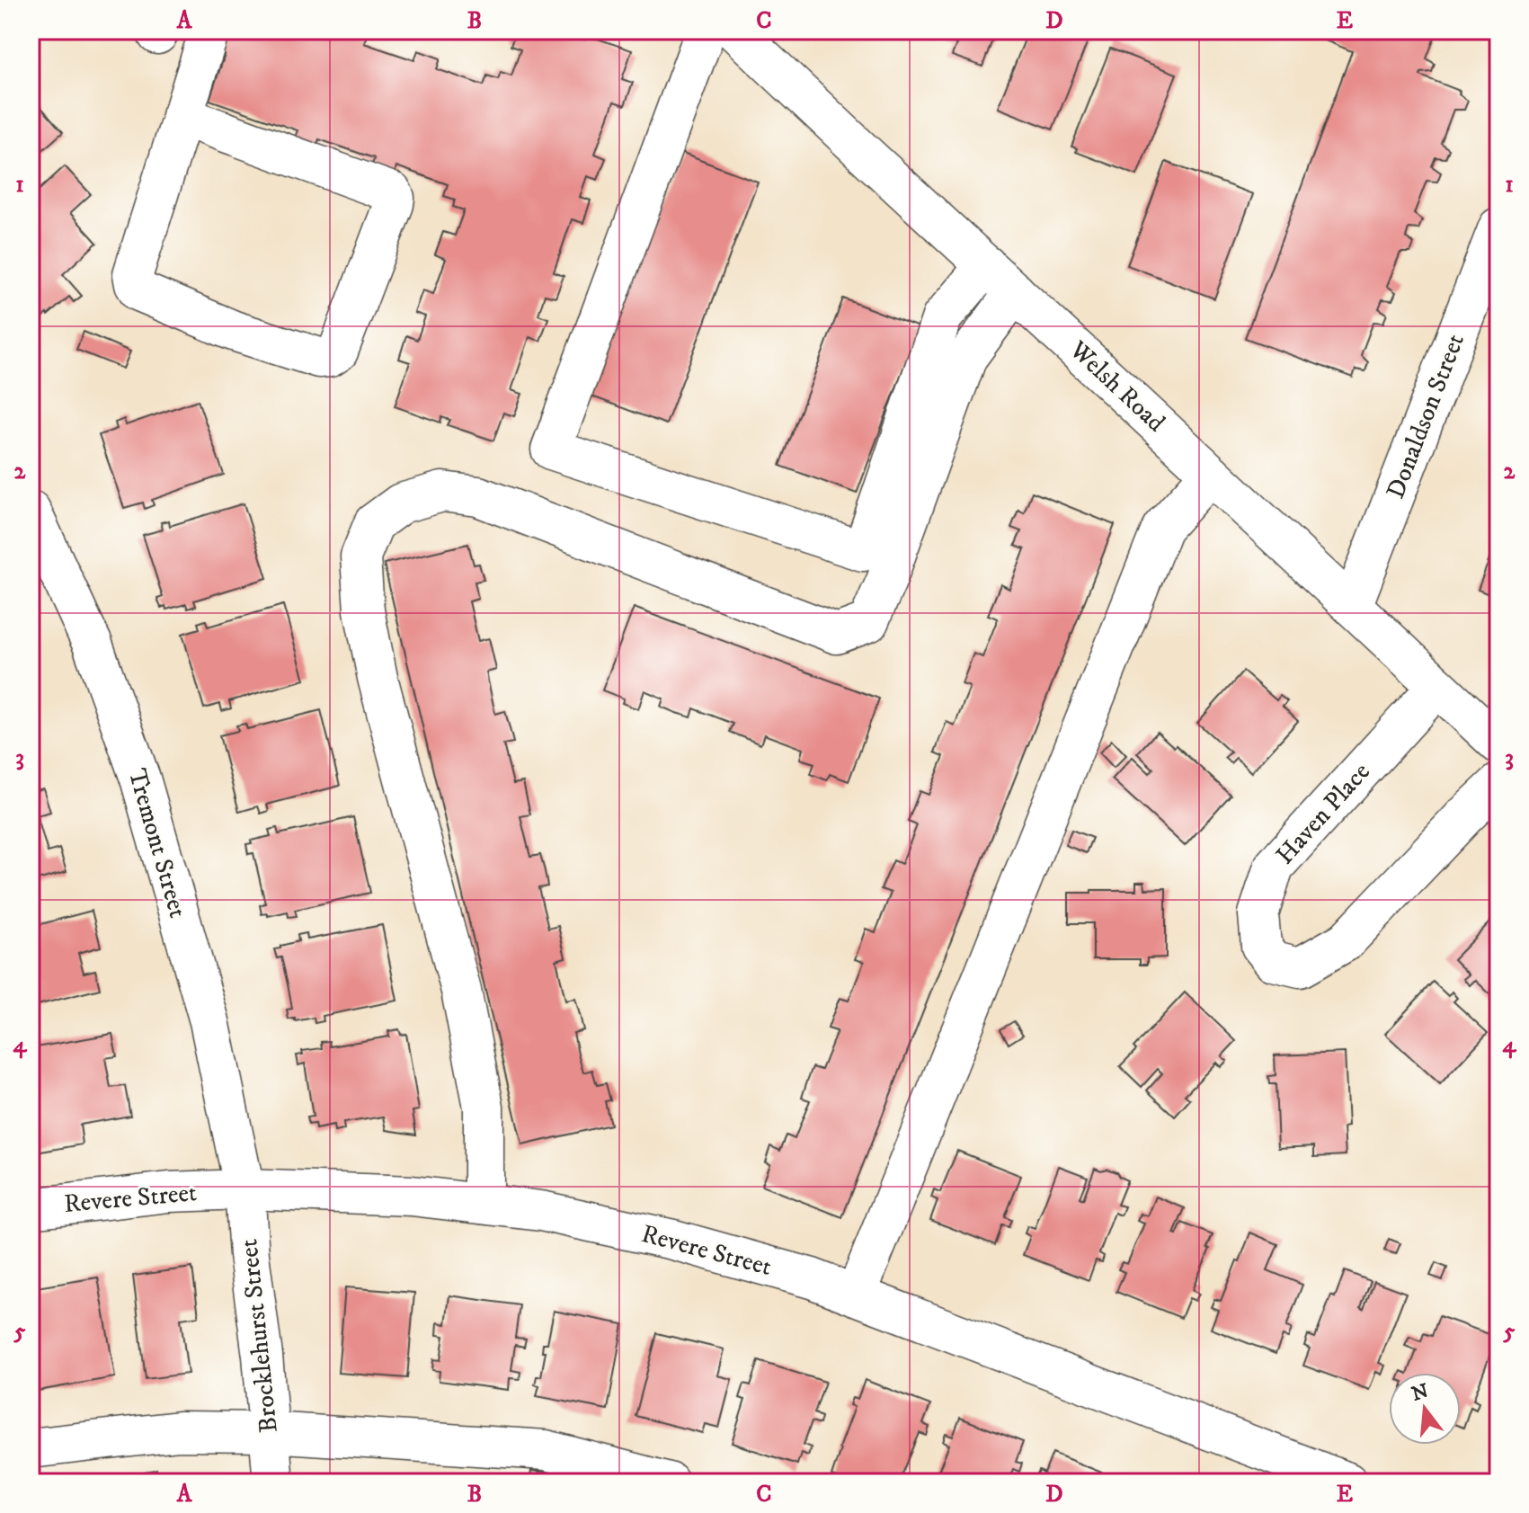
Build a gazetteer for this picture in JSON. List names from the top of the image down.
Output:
{
  "streets": {
    "street": [
      "Welsh Road",
      "Donaldson Street",
      "Haven Place",
      "Tremont Street",
      "Revere Street",
      "Brocklehurst Street"
    ]
  },
  "crossings": [
    ["Welsh Road", "Donaldson Street"],
    ["Welsh Road", "Haven Place"],
    ["Tremont Street", "Revere Street"],
    ["Tremont Street", "Brocklehurst Street"],
    ["Revere Street", "Brocklehurst Street"]
  ],
  "north": "top",
  "grid": {
    "columns": [
      "A",
      "B",
      "C",
      "D",
      "E"
    ],
    "rows": [
      "1",
      "2",
      "3",
      "4",
      "5"
    ]
  }
}
